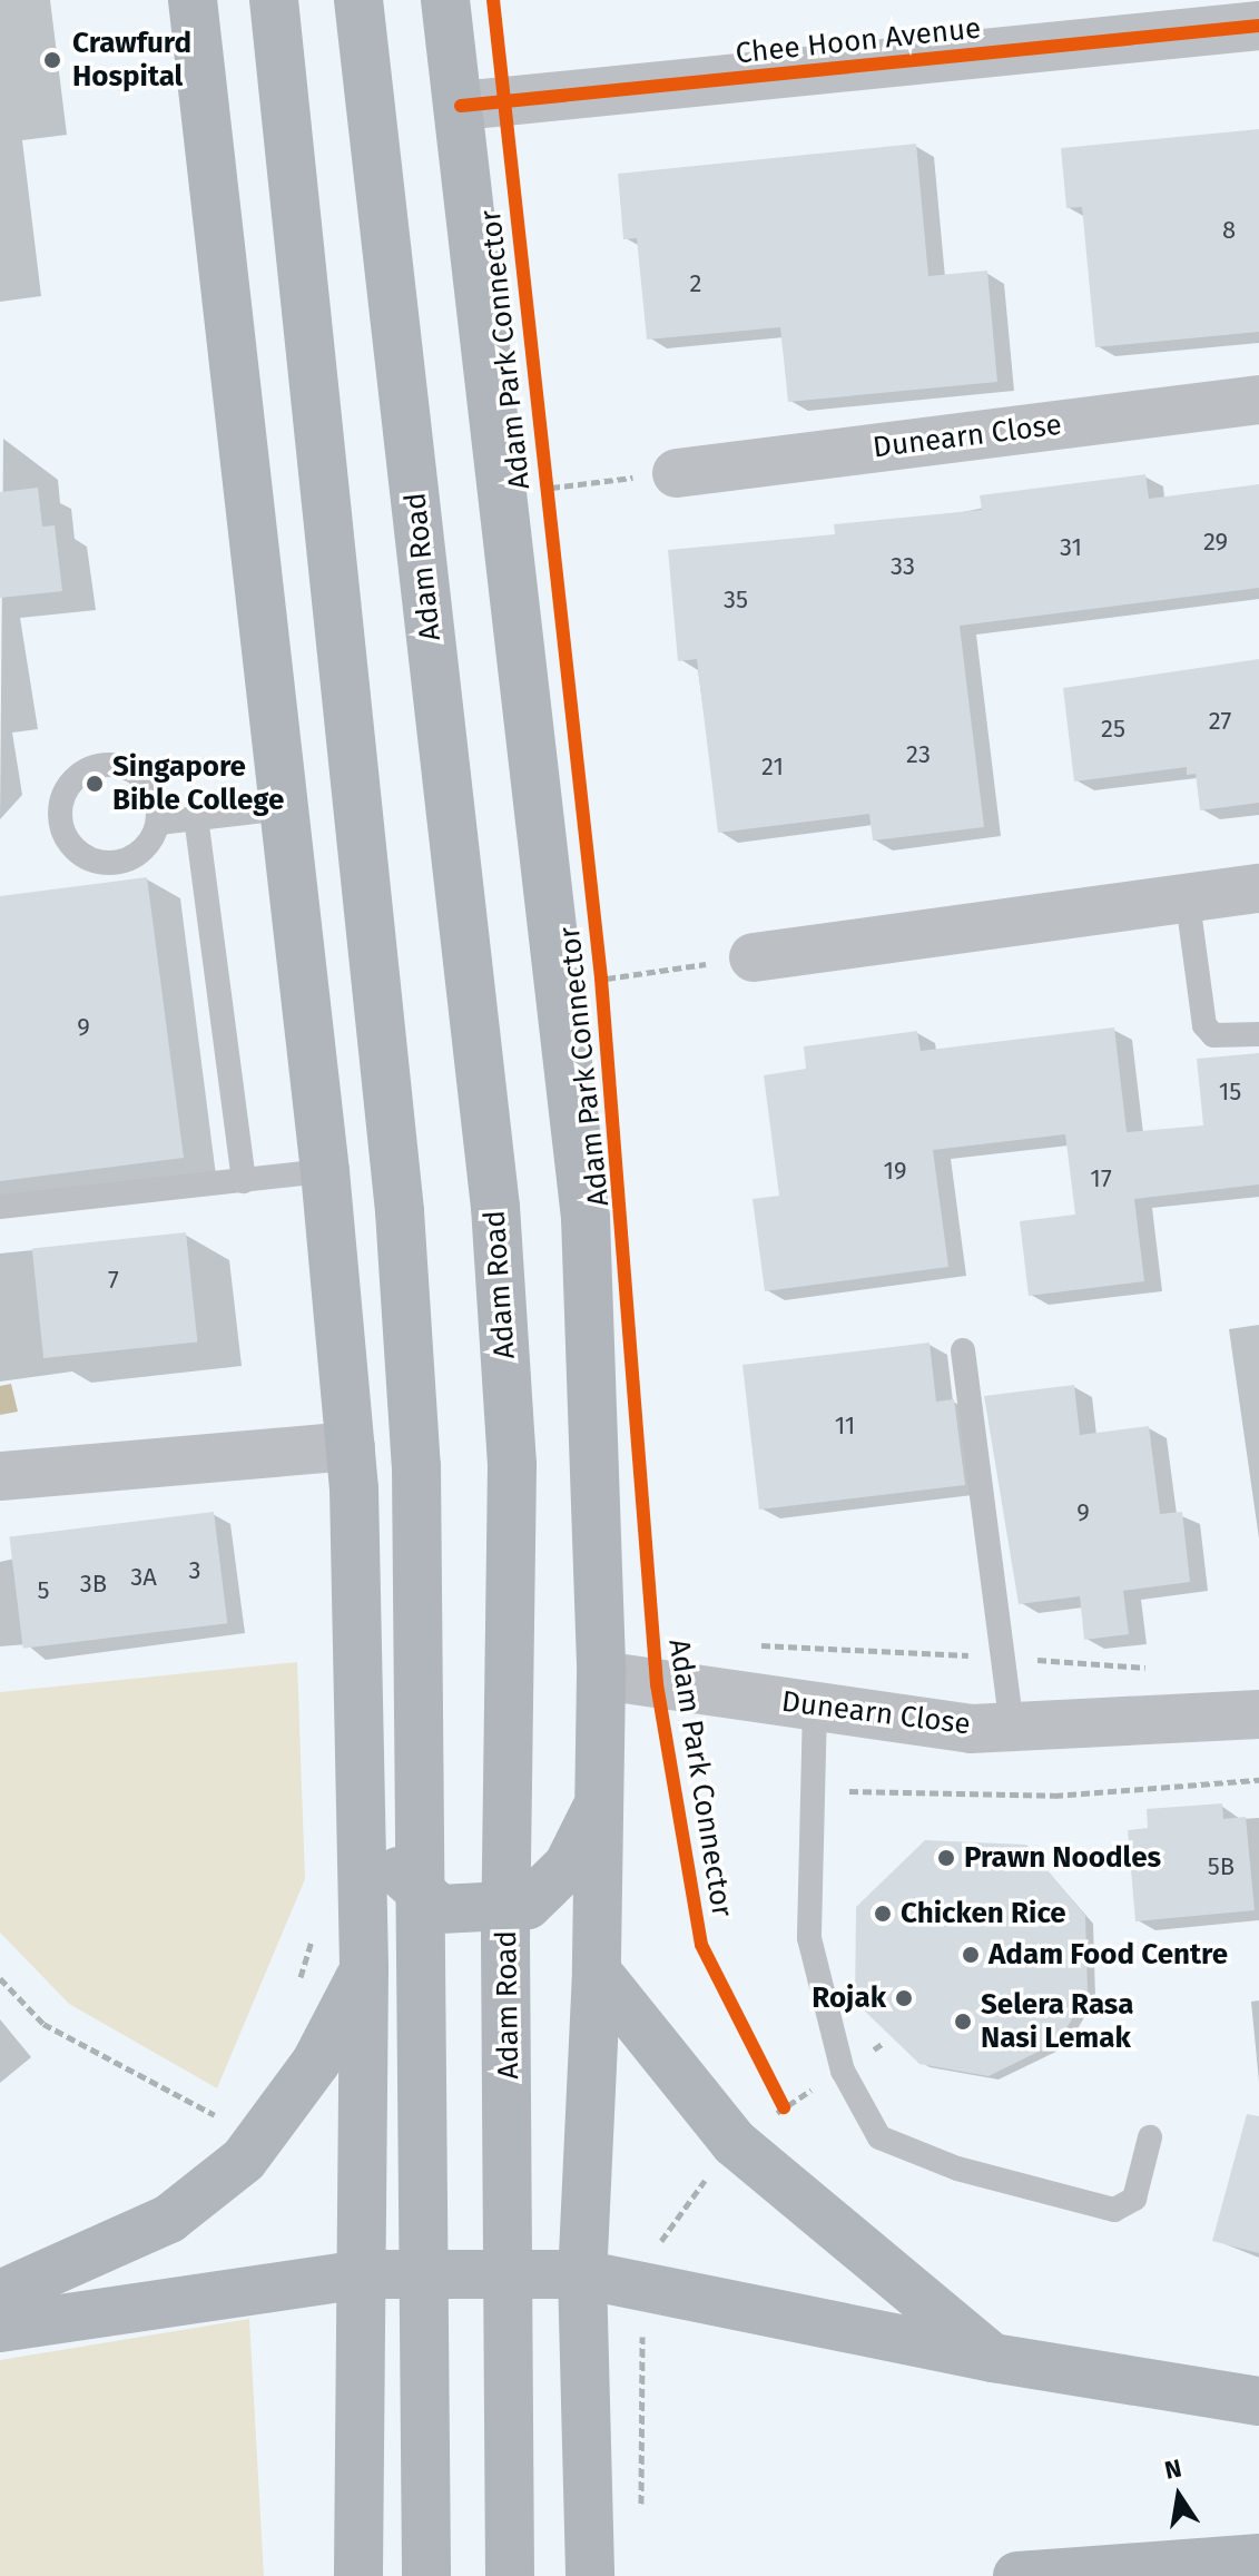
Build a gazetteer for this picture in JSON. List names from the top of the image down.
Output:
{
  "streets": {
    "highway": ["Adam Road"],
    "street": ["Chee Hoon Avenue", "Dunearn Close"],
    "cycle path": ["Adam Park Connector"]
  },
  "places": [
    "Crawfurd Hospital",
    "Singapore Bible College",
    "Prawn Noodles",
    "Chicken Rice",
    "Adam Food Centre",
    "Rojak",
    "Selera Rasa Nasi Lemak"
  ],
  "house_numbers": [
    "8",
    "2",
    "29",
    "31",
    "33",
    "35",
    "27",
    "25",
    "23",
    "21",
    "9",
    "15",
    "19",
    "17",
    "7",
    "11",
    "9",
    "3",
    "3A",
    "3B",
    "5",
    "5B"
  ],
  "north": "top"
}
